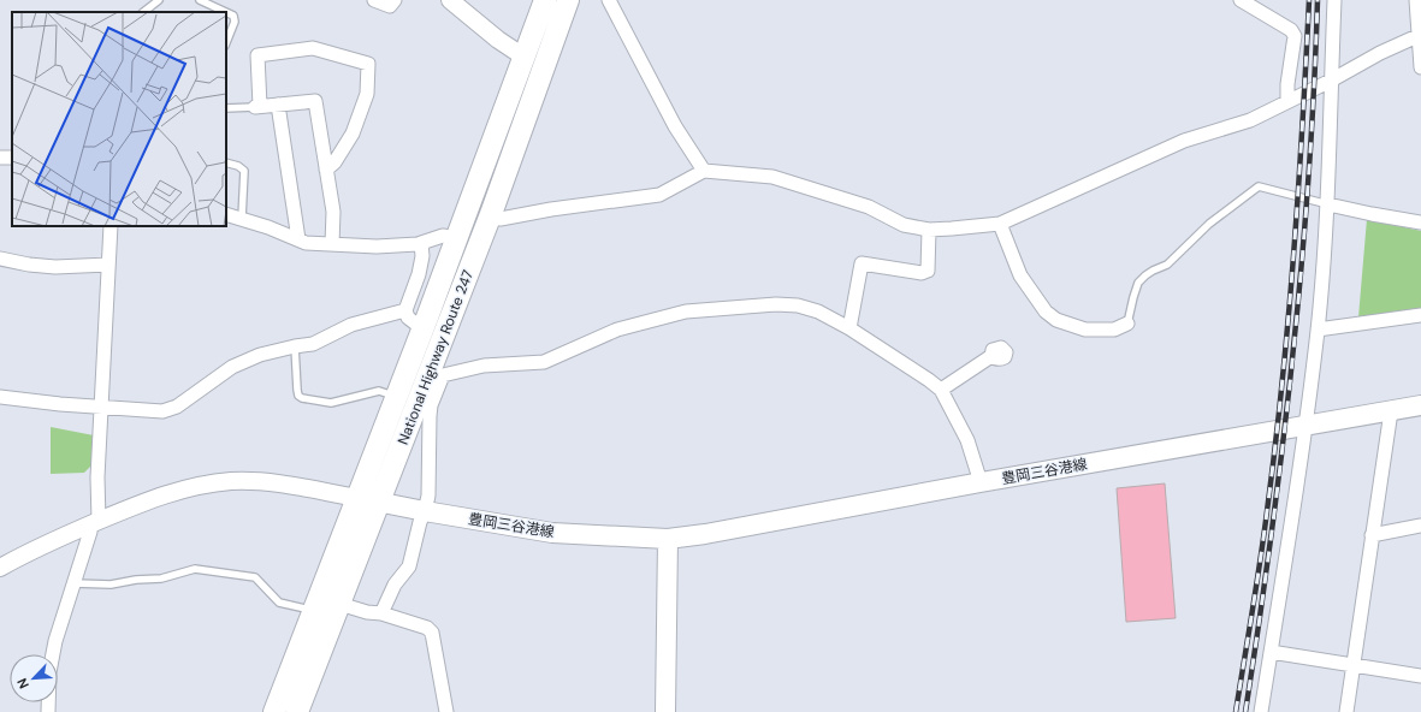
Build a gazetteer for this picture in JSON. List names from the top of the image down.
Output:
{
  "streets": {
    "highway": ["National Highway Route 247"],
    "main road": ["豊岡三谷港線"]
  },
  "crossings": [
    ["National Highway Route 247", "豊岡三谷港線"]
  ],
  "north": "bottom left"
}
